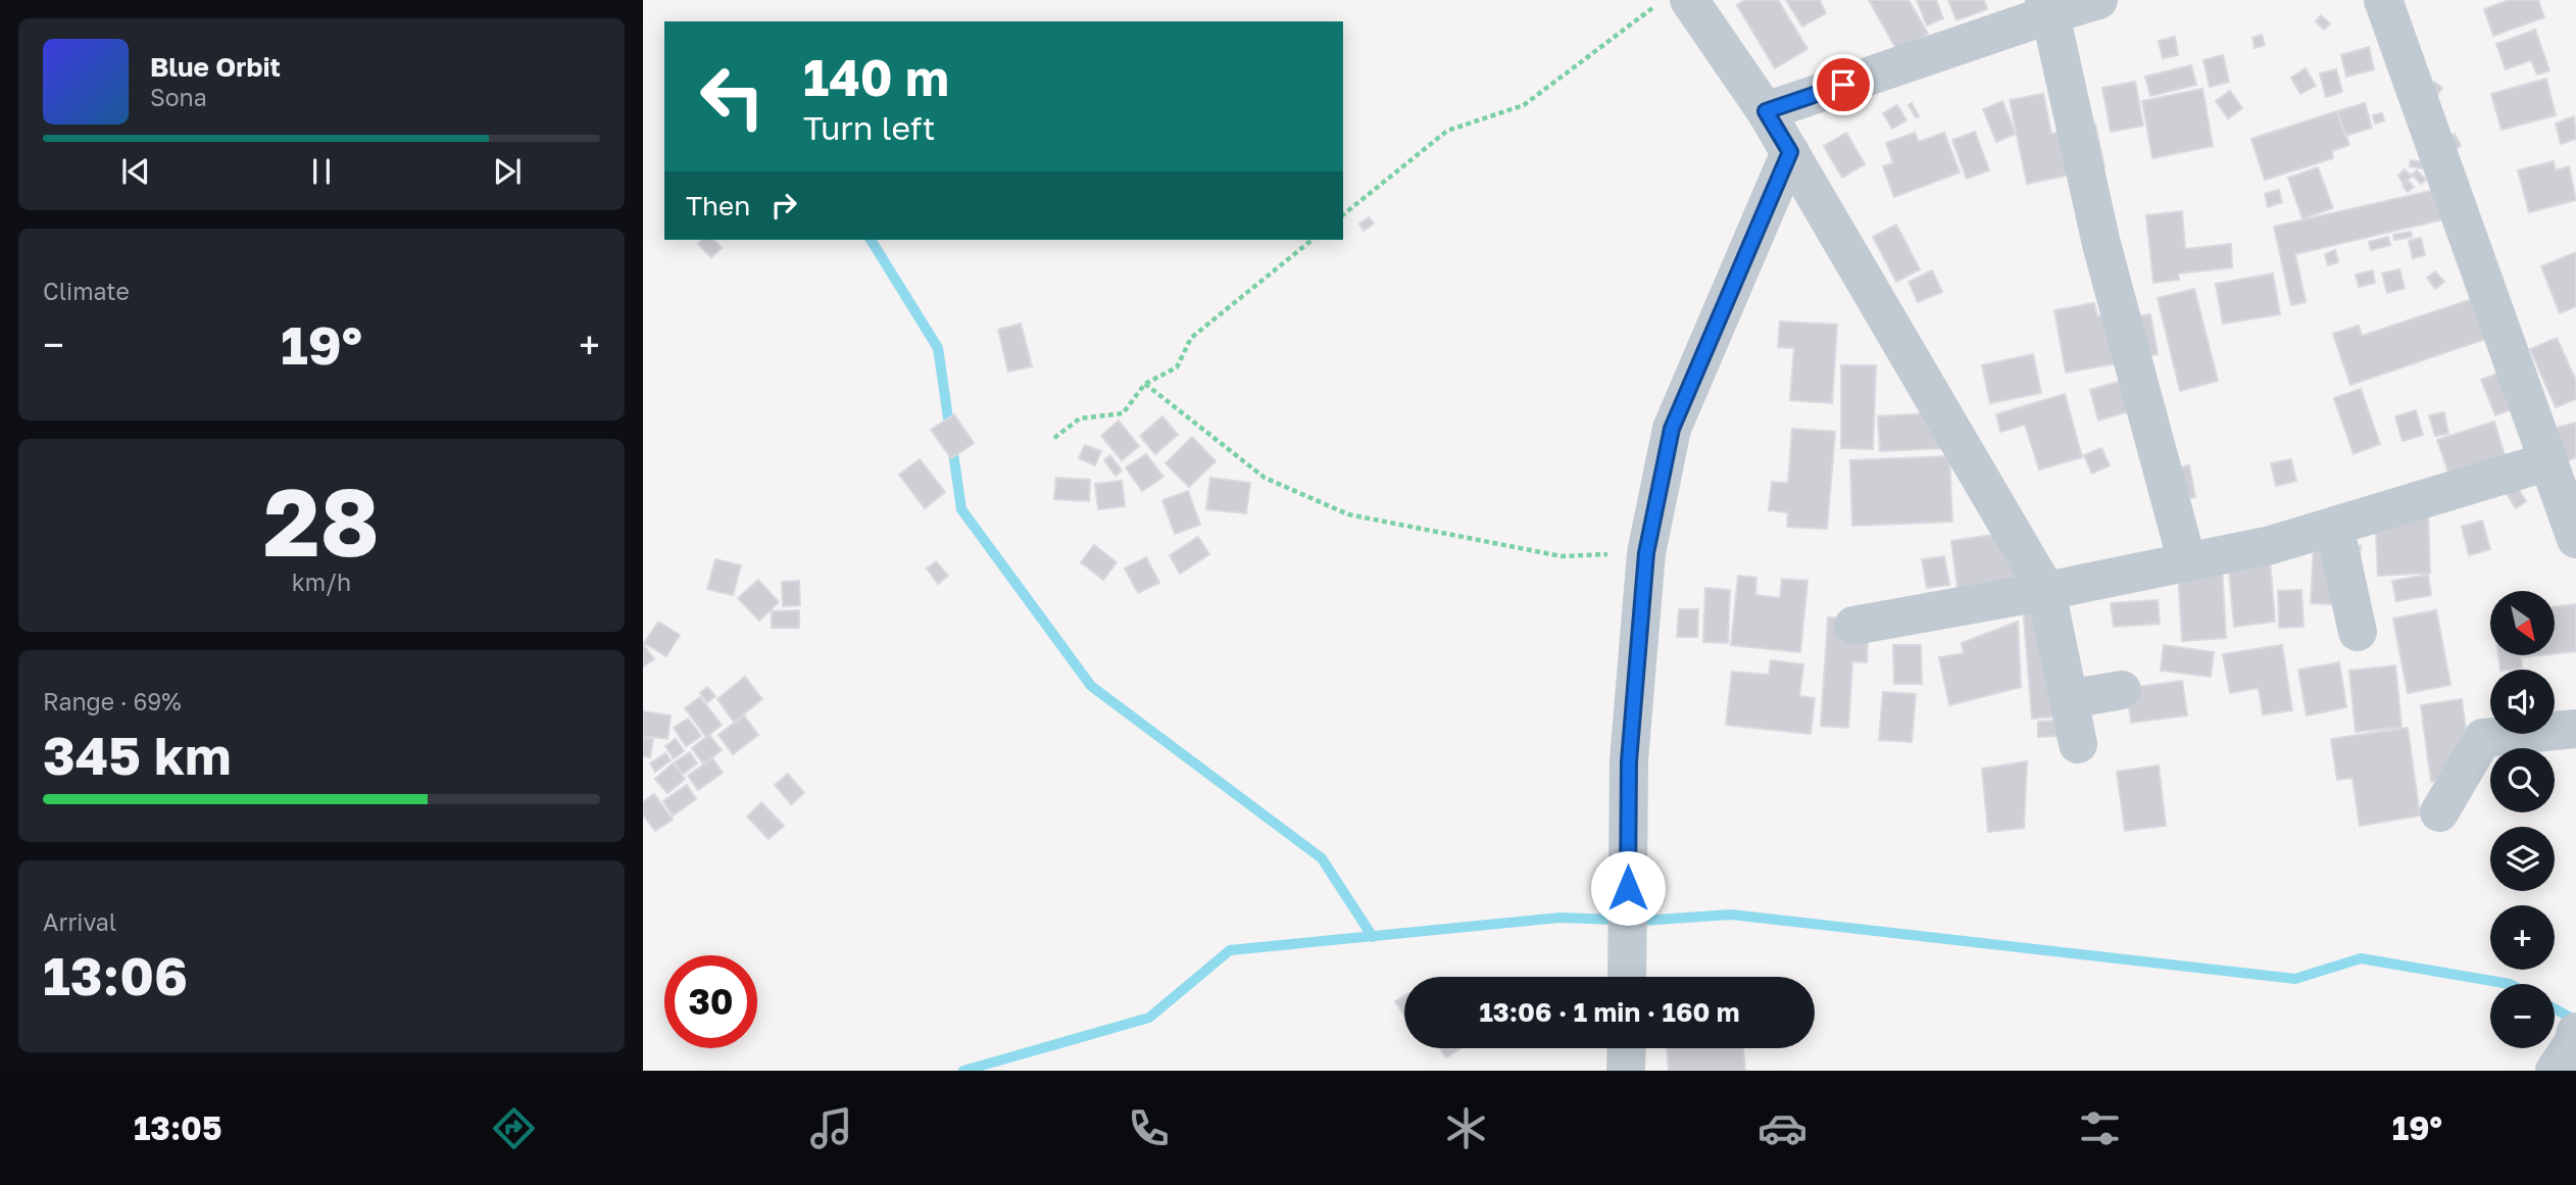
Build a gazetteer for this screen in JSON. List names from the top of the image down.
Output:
{
  "north": "bottom right",
  "page": {
    "turn": ["140 m", "Turn left"],
    "song": ["Blue Orbit", "Sona"],
    "then": "Then",
    "tile": [
      "Climate",
      ["28", "km/h"],
      ["Range · 69%", "345 km"],
      ["Arrival", "13:06"]
    ],
    "heat": ["−", "19°", "+"],
    "map_buttons": ["+", "−"],
    "limit": "30",
    "trip": "13:06 · 1 min · 160 m",
    "tabs": ["13:05", "19°"]
  }
}
